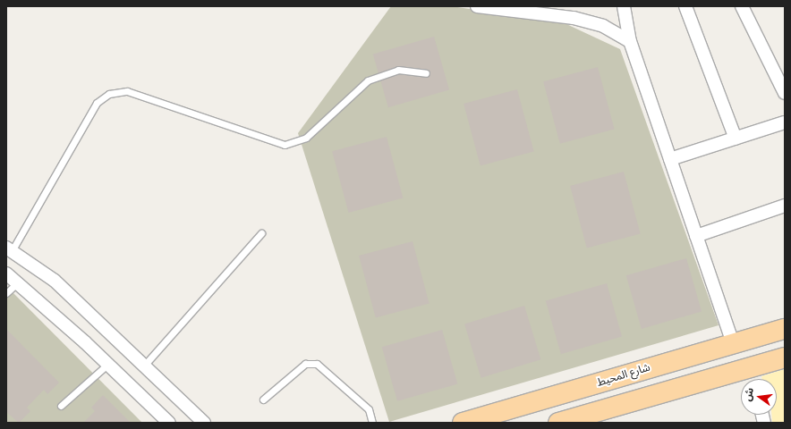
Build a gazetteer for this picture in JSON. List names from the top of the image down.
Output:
{
  "streets": {
    "main road": ["شارع المحيط"]
  },
  "north": "left"
}
